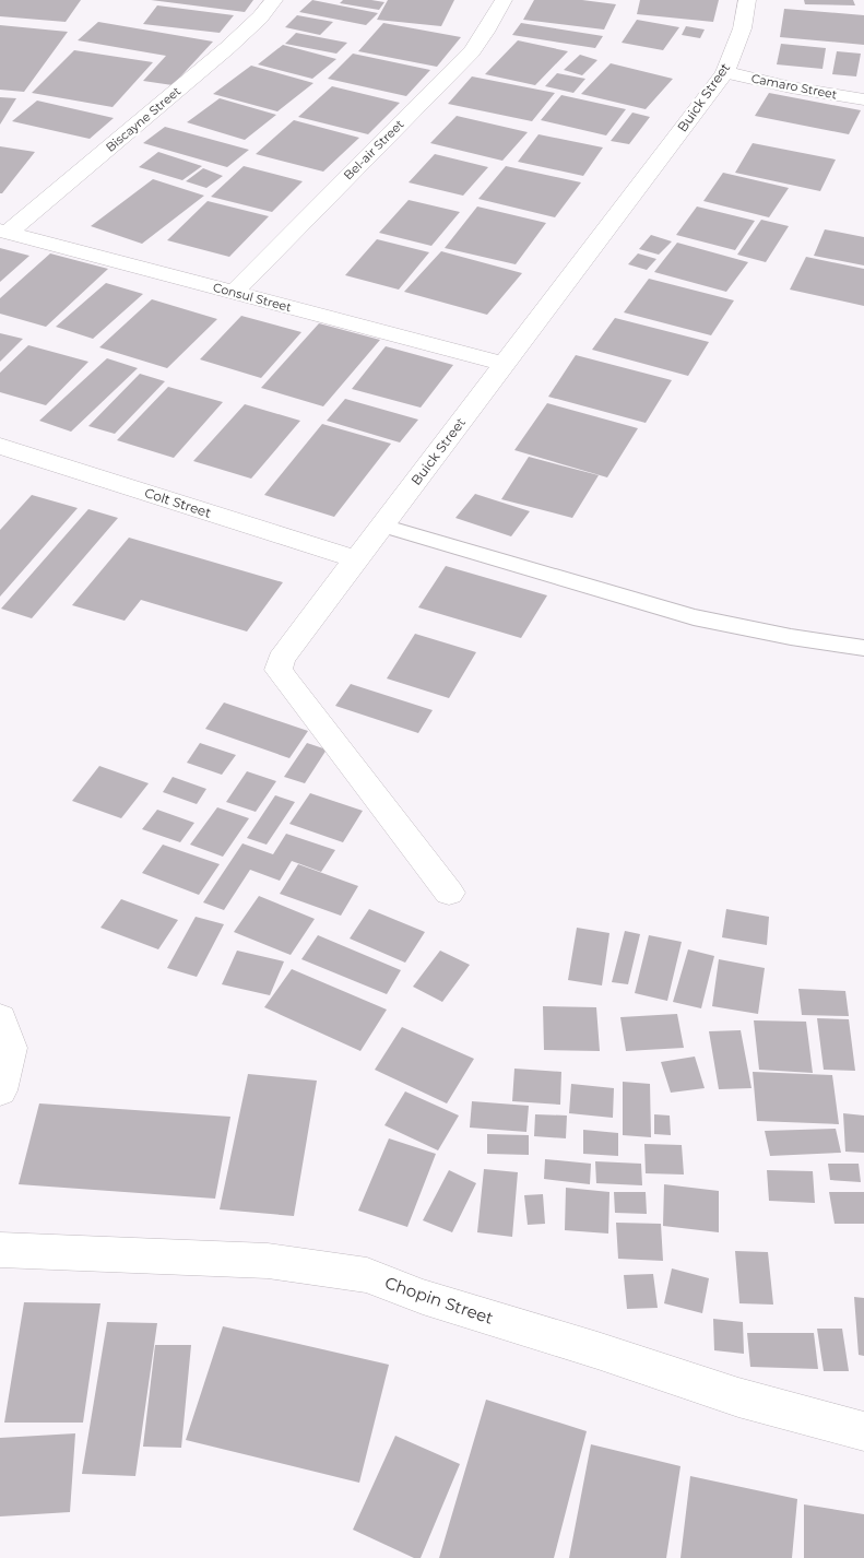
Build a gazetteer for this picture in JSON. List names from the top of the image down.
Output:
{
  "streets": {
    "street": [
      "Camaro Street",
      "Buick Street",
      "Biscayne Street",
      "Bel-air Street",
      "Consul Street",
      "Colt Street",
      "Chopin Street"
    ]
  },
  "crossings": [
    ["Camaro Street", "Buick Street"],
    ["Buick Street", "Consul Street"],
    ["Buick Street", "Colt Street"],
    ["Biscayne Street", "Consul Street"],
    ["Bel-air Street", "Consul Street"]
  ]
}
